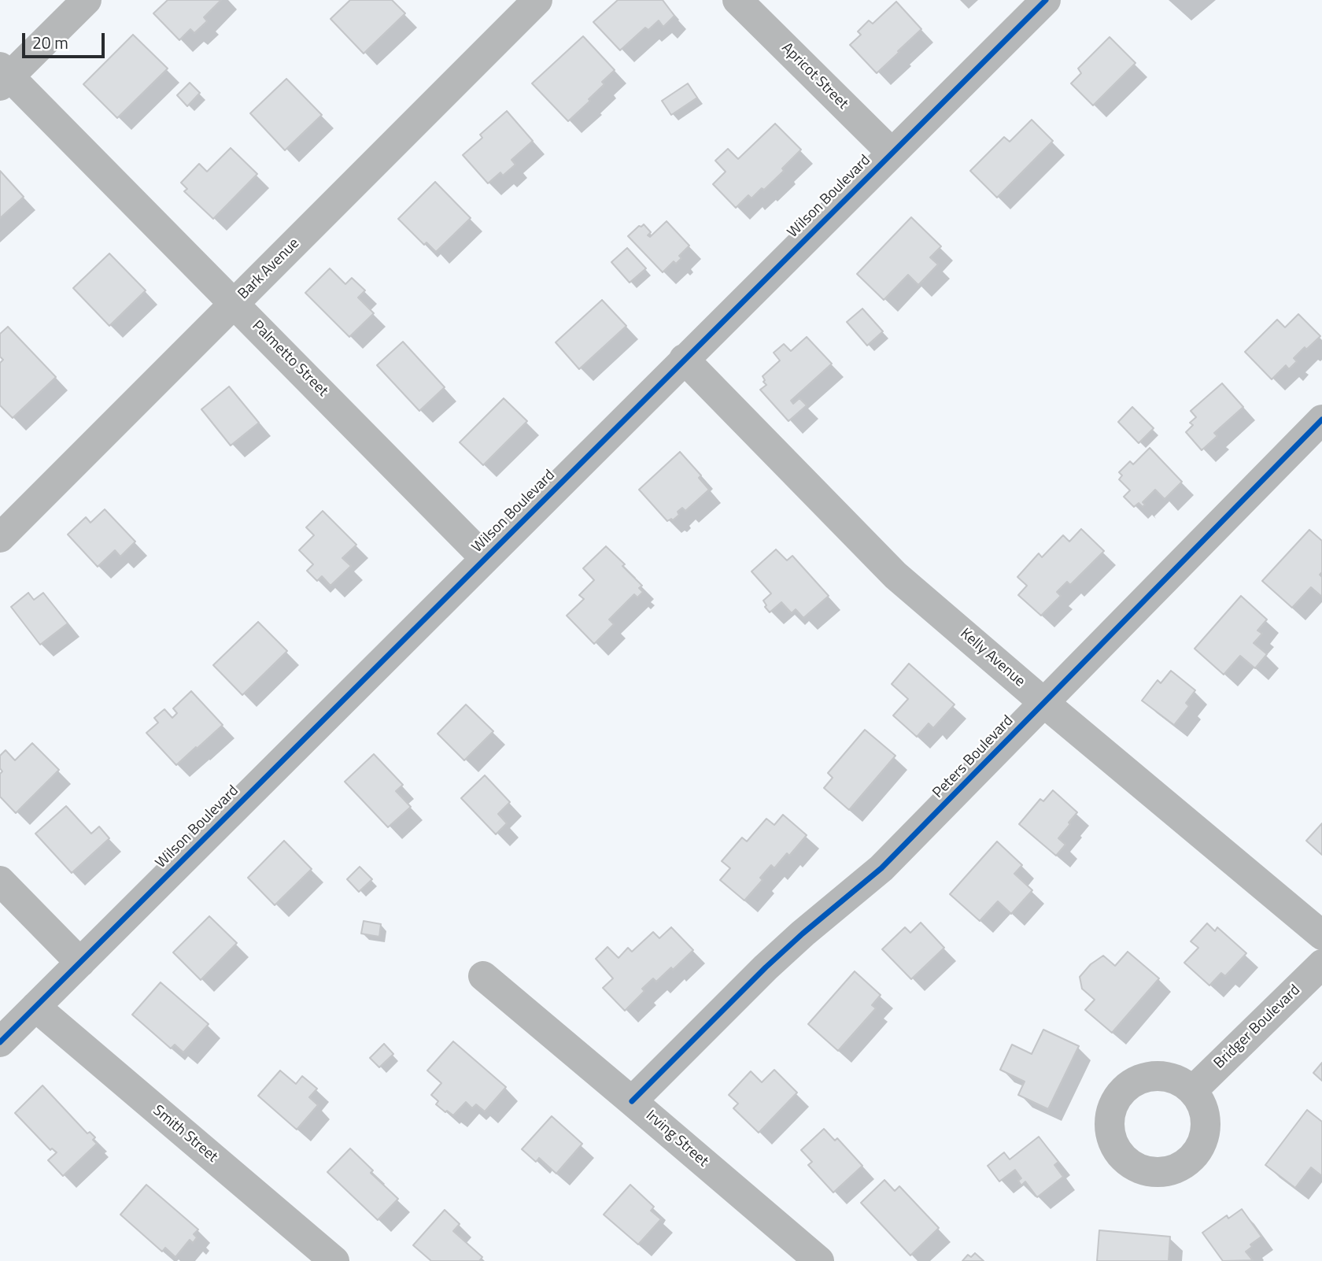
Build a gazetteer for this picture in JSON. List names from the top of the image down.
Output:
{
  "streets": {
    "street": [
      "Apricot Street",
      "Wilson Boulevard",
      "Bark Avenue",
      "Palmetto Street",
      "Kelly Avenue",
      "Peters Boulevard",
      "Bridger Boulevard",
      "Smith Street",
      "Irving Street"
    ]
  },
  "crossings": [
    ["Apricot Street", "Wilson Boulevard"],
    ["Wilson Boulevard", "Palmetto Street"],
    ["Wilson Boulevard", "Kelly Avenue"],
    ["Wilson Boulevard", "Smith Street"],
    ["Bark Avenue", "Palmetto Street"],
    ["Kelly Avenue", "Peters Boulevard"],
    ["Peters Boulevard", "Irving Street"]
  ],
  "scale_bar": "20 m"
}
